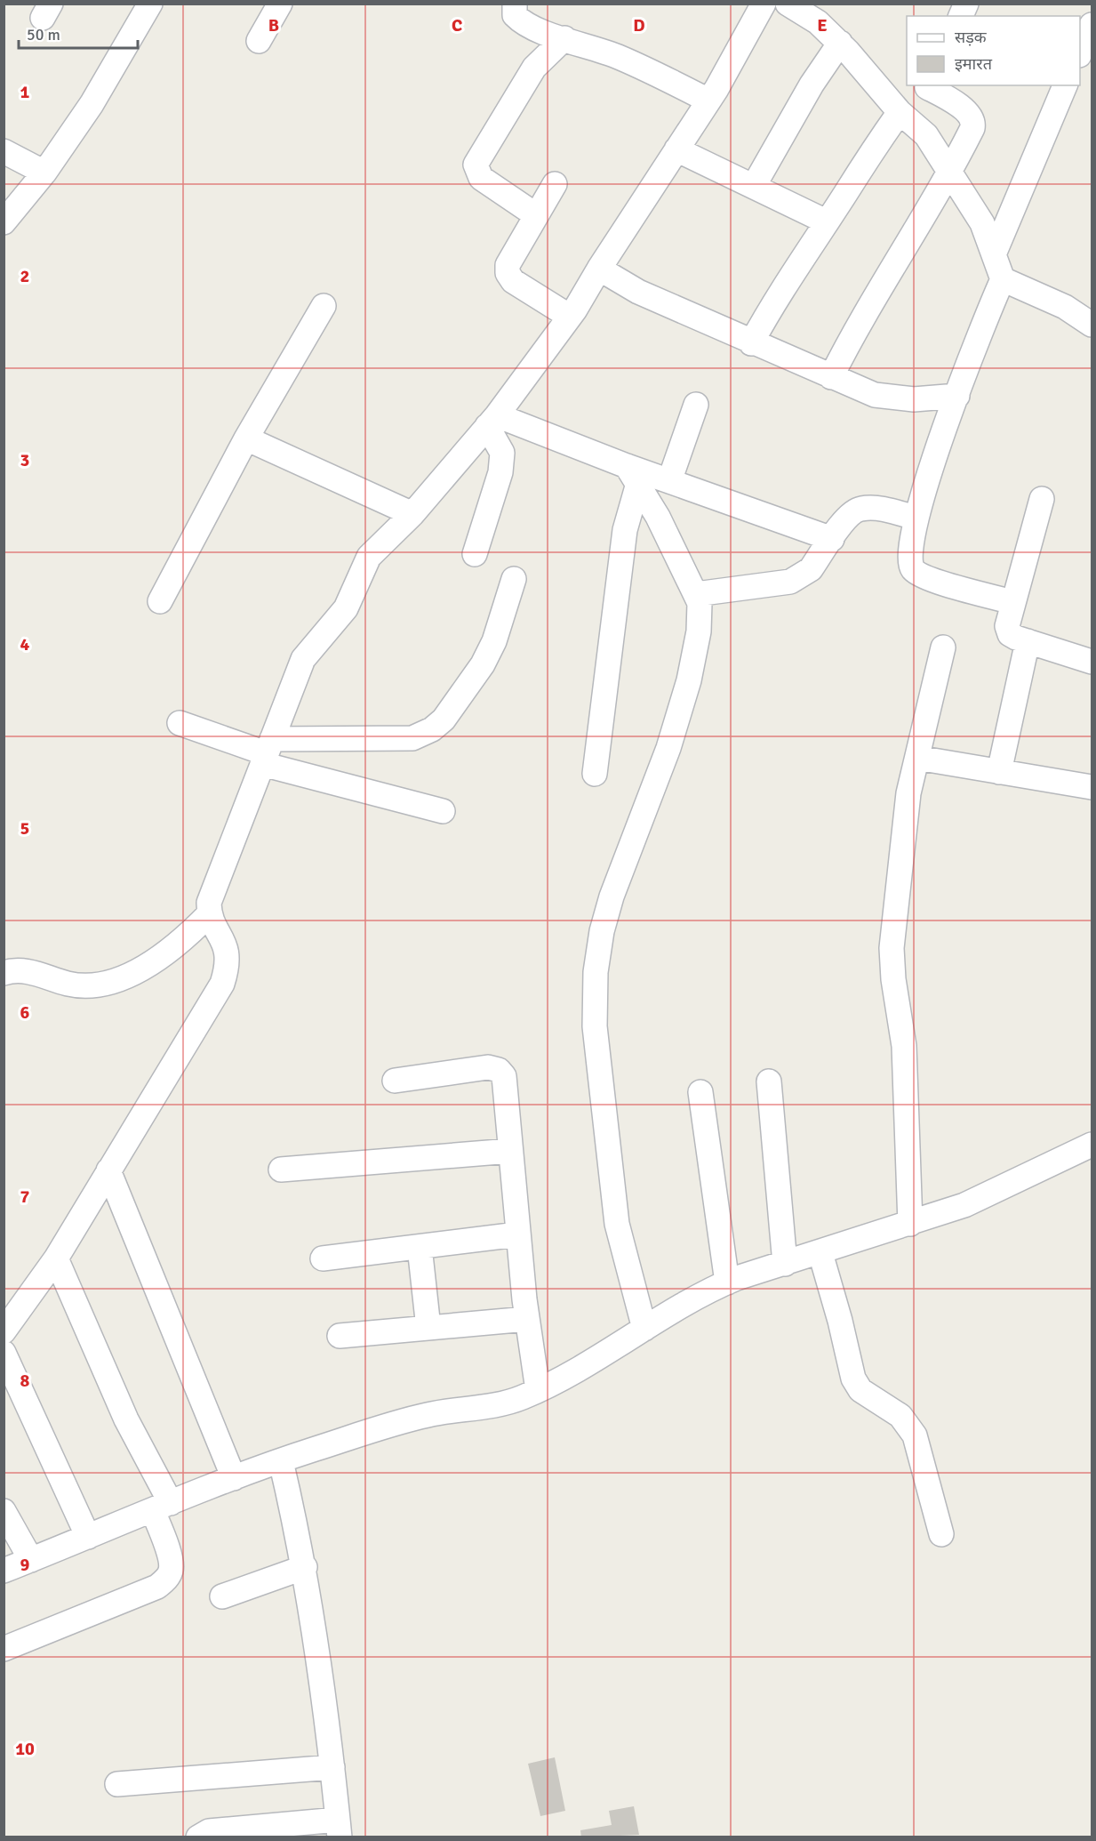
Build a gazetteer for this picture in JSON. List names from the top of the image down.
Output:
{
  "legend": ["सड़क", "इमारत"],
  "scale_bar": "50 m",
  "grid": {
    "columns": [
      "B",
      "C",
      "D",
      "E"
    ],
    "rows": [
      "1",
      "2",
      "3",
      "4",
      "5",
      "6",
      "7",
      "8",
      "9",
      "10"
    ]
  }
}
